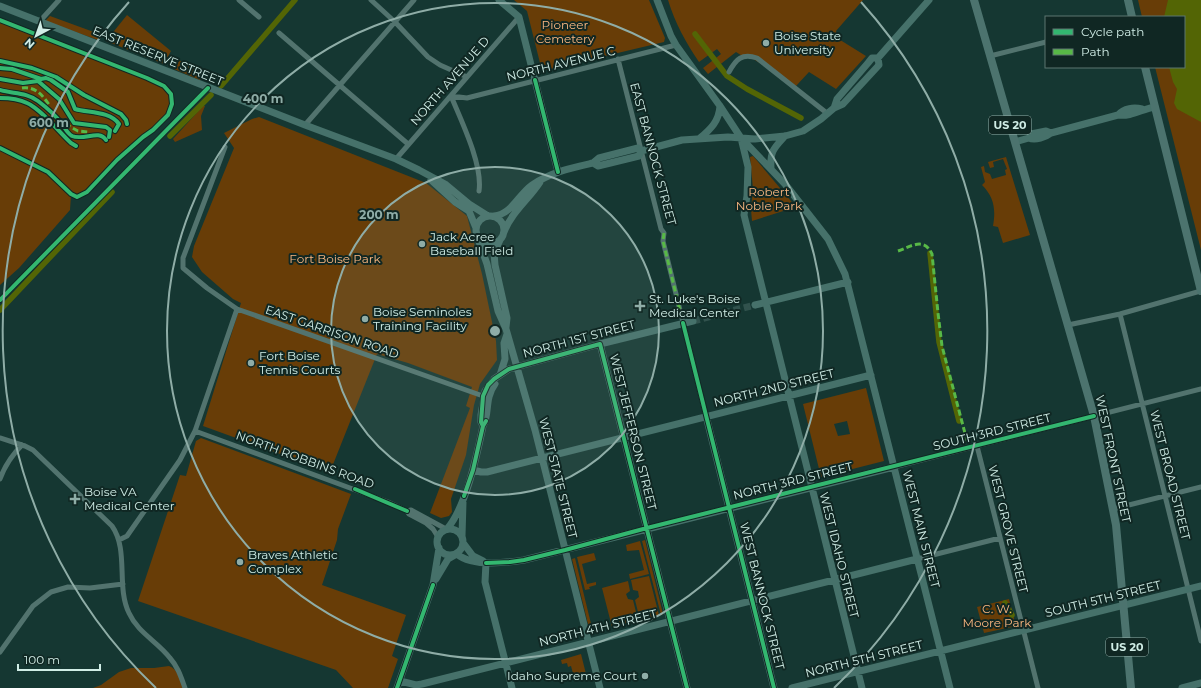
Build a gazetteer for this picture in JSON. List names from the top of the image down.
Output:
{
  "streets": {
    "main road": ["US 20", "WEST FRONT STREET"],
    "street": [
      "EAST RESERVE STREET",
      "NORTH AVENUE C",
      "NORTH AVENUE D",
      "EAST BANNOCK STREET",
      "EAST GARRISON ROAD",
      "NORTH 1ST STREET",
      "NORTH 2ND STREET",
      "WEST JEFFERSON STREET",
      "SOUTH 3RD STREET",
      "NORTH ROBBINS ROAD",
      "WEST BROAD STREET",
      "WEST STATE STREET",
      "NORTH 3RD STREET",
      "WEST MAIN STREET",
      "WEST GROVE STREET",
      "WEST IDAHO STREET",
      "WEST BANNOCK STREET",
      "SOUTH 5TH STREET",
      "NORTH 4TH STREET",
      "NORTH 5TH STREET"
    ]
  },
  "crossings": [
    ["EAST RESERVE STREET", "NORTH AVENUE D"],
    ["NORTH AVENUE C", "NORTH AVENUE D"],
    ["NORTH AVENUE C", "EAST BANNOCK STREET"],
    ["US 20", "WEST FRONT STREET"],
    ["EAST BANNOCK STREET", "NORTH 1ST STREET"],
    ["EAST BANNOCK STREET", "WEST BANNOCK STREET"],
    ["NORTH 1ST STREET", "WEST JEFFERSON STREET"],
    ["NORTH 1ST STREET", "WEST STATE STREET"],
    ["NORTH 1ST STREET", "WEST BANNOCK STREET"],
    ["NORTH 2ND STREET", "WEST JEFFERSON STREET"],
    ["NORTH 2ND STREET", "WEST STATE STREET"],
    ["NORTH 2ND STREET", "WEST MAIN STREET"],
    ["NORTH 2ND STREET", "WEST IDAHO STREET"],
    ["NORTH 2ND STREET", "WEST BANNOCK STREET"],
    ["WEST JEFFERSON STREET", "NORTH 3RD STREET"],
    ["WEST JEFFERSON STREET", "NORTH 4TH STREET"],
    ["SOUTH 3RD STREET", "WEST FRONT STREET"],
    ["SOUTH 3RD STREET", "WEST BROAD STREET"],
    ["SOUTH 3RD STREET", "NORTH 3RD STREET"],
    ["SOUTH 3RD STREET", "WEST MAIN STREET"],
    ["SOUTH 3RD STREET", "WEST GROVE STREET"],
    ["WEST FRONT STREET", "SOUTH 5TH STREET"],
    ["NORTH ROBBINS ROAD", "NORTH 3RD STREET"],
    ["WEST BROAD STREET", "SOUTH 5TH STREET"],
    ["WEST STATE STREET", "NORTH 3RD STREET"],
    ["WEST STATE STREET", "NORTH 4TH STREET"],
    ["NORTH 3RD STREET", "WEST MAIN STREET"],
    ["NORTH 3RD STREET", "WEST IDAHO STREET"],
    ["NORTH 3RD STREET", "WEST BANNOCK STREET"],
    ["WEST MAIN STREET", "WEST IDAHO STREET"],
    ["WEST MAIN STREET", "SOUTH 5TH STREET"],
    ["WEST MAIN STREET", "NORTH 4TH STREET"],
    ["WEST MAIN STREET", "NORTH 5TH STREET"],
    ["WEST GROVE STREET", "SOUTH 5TH STREET"],
    ["WEST IDAHO STREET", "NORTH 4TH STREET"],
    ["WEST IDAHO STREET", "NORTH 5TH STREET"],
    ["WEST BANNOCK STREET", "NORTH 4TH STREET"],
    ["SOUTH 5TH STREET", "NORTH 5TH STREET"]
  ],
  "parks": [
    "Pioneer Cemetery",
    "Robert Noble Park",
    "Fort Boise Park",
    "C. W. Moore Park"
  ],
  "places": {
    "other": [
      "Boise State University",
      "Jack Acree Baseball Field",
      "Boise Seminoles Training Facility",
      "Fort Boise Tennis Courts",
      "Braves Athletic Complex",
      "Idaho Supreme Court"
    ],
    "health": ["St. Luke's Boise Medical Center", "Boise VA Medical Center"]
  },
  "legend": ["Cycle path", "Path"],
  "scale_bar": "100 m",
  "north": "bottom left",
  "rings": ["400 m", "600 m", "200 m"]
}
